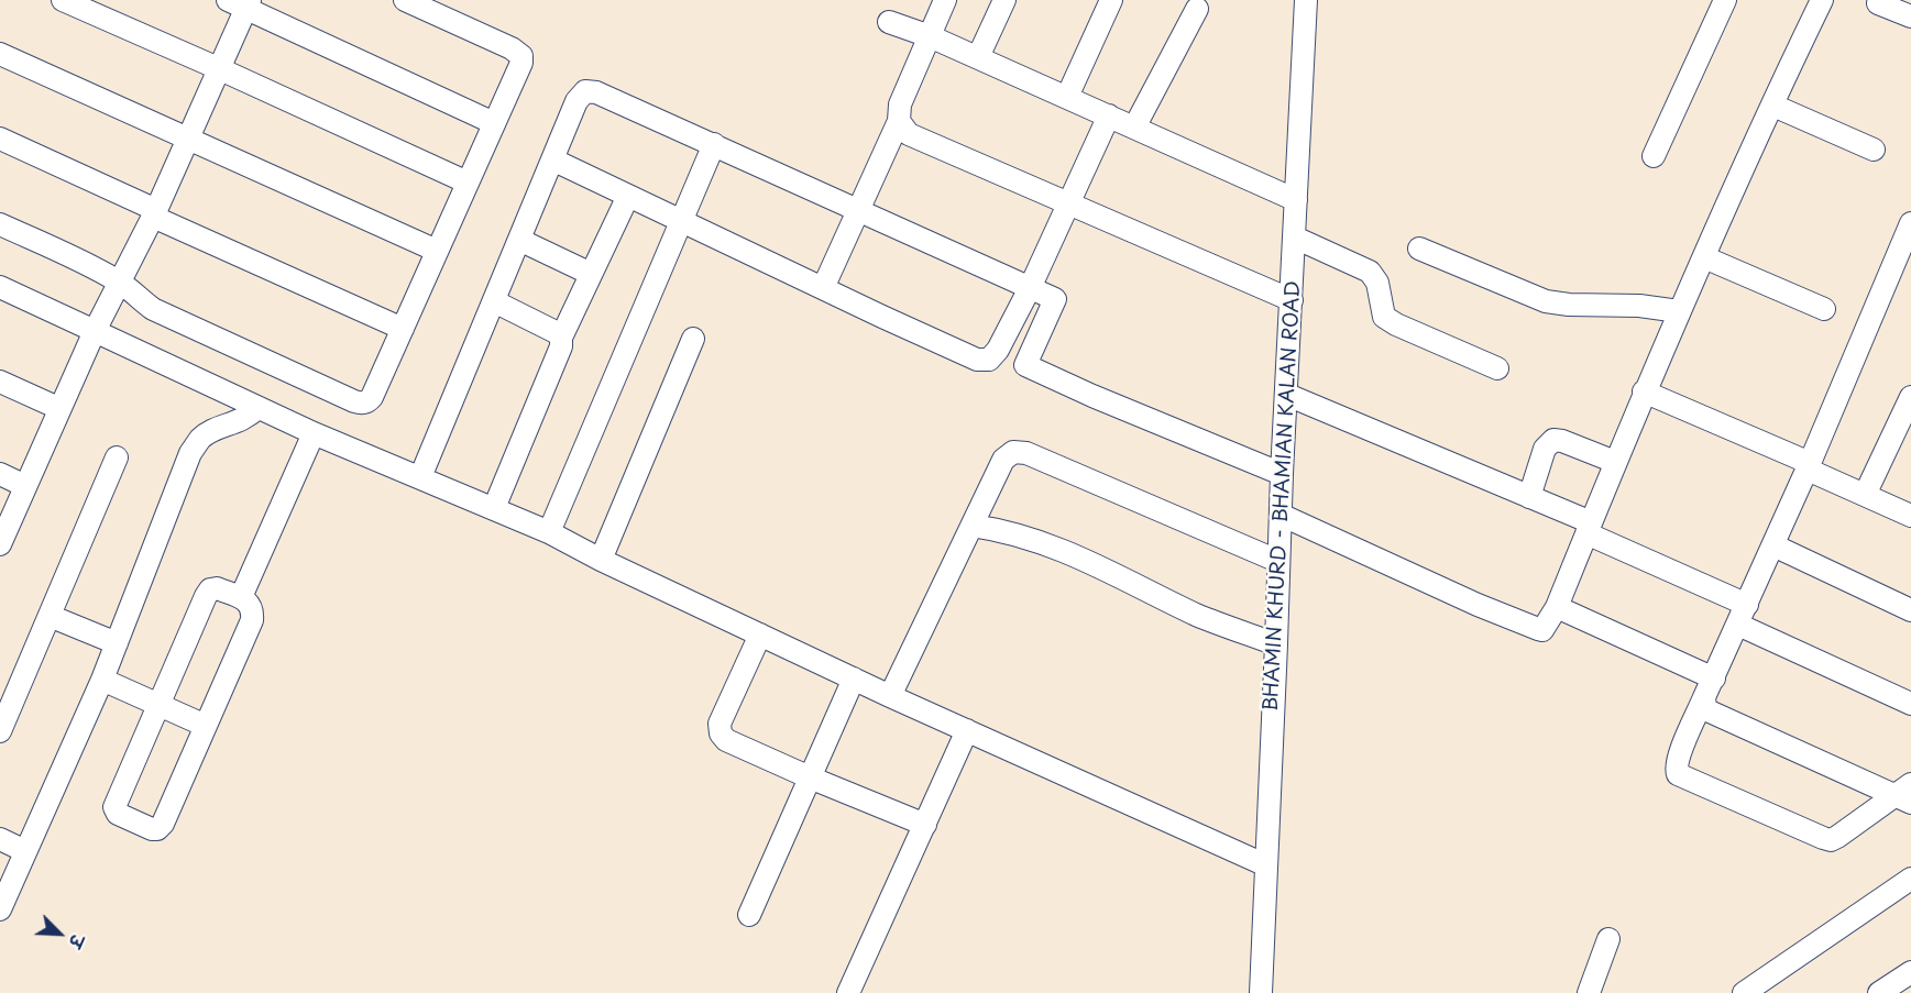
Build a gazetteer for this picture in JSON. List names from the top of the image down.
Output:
{
  "streets": {
    "street": ["BHAMIN KHURD - BHAMIAN KALAN ROAD"]
  },
  "north": "bottom right"
}
